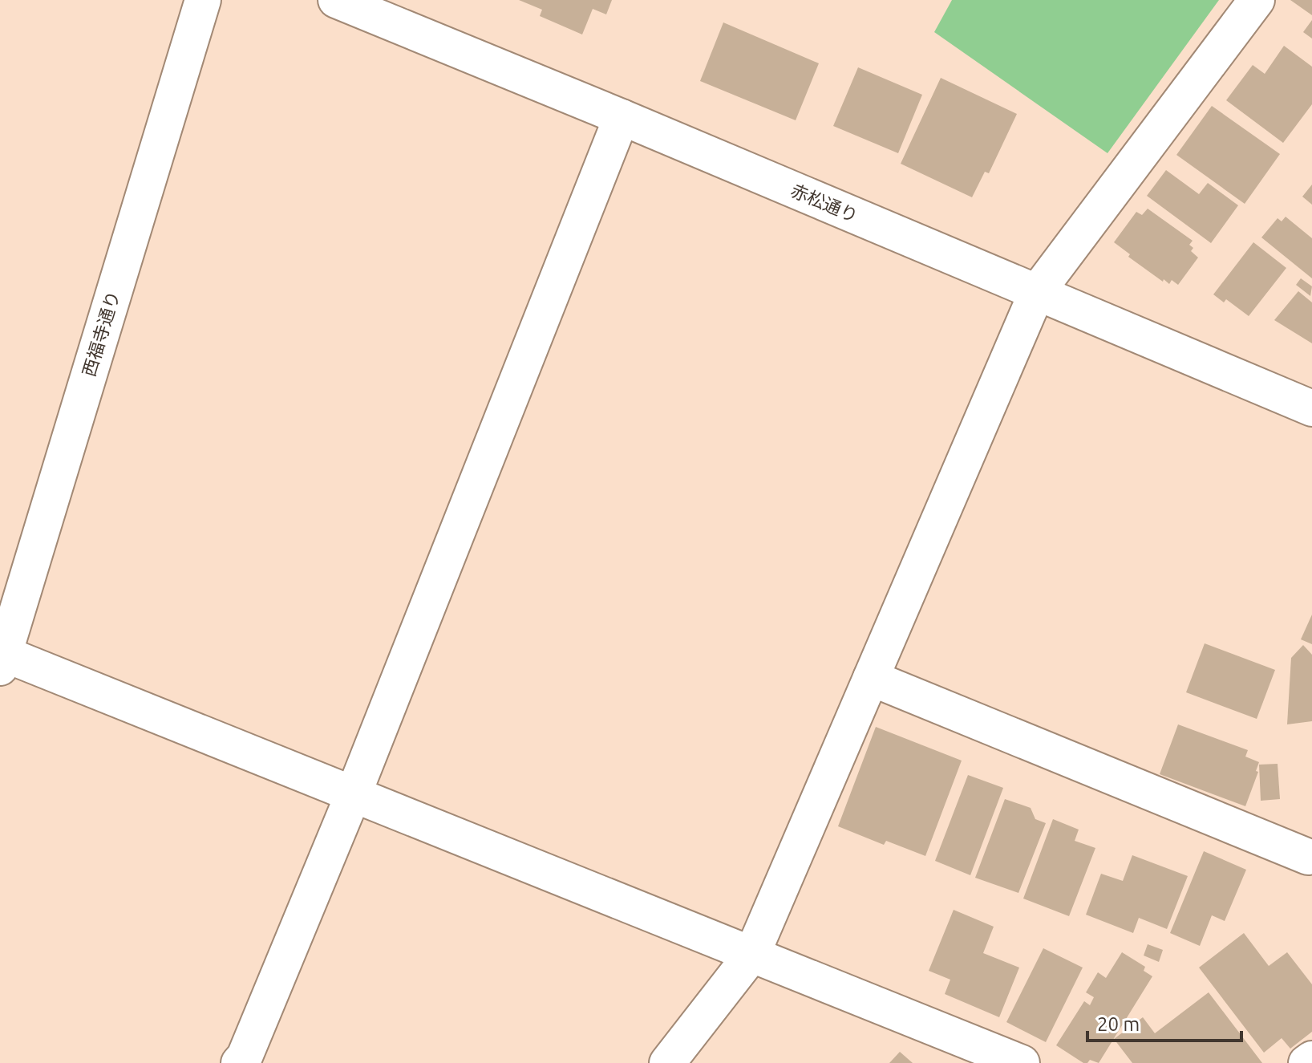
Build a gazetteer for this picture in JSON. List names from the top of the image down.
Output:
{
  "streets": {
    "street": ["赤松通り", "西福寺通り"]
  },
  "scale_bar": "20 m"
}
